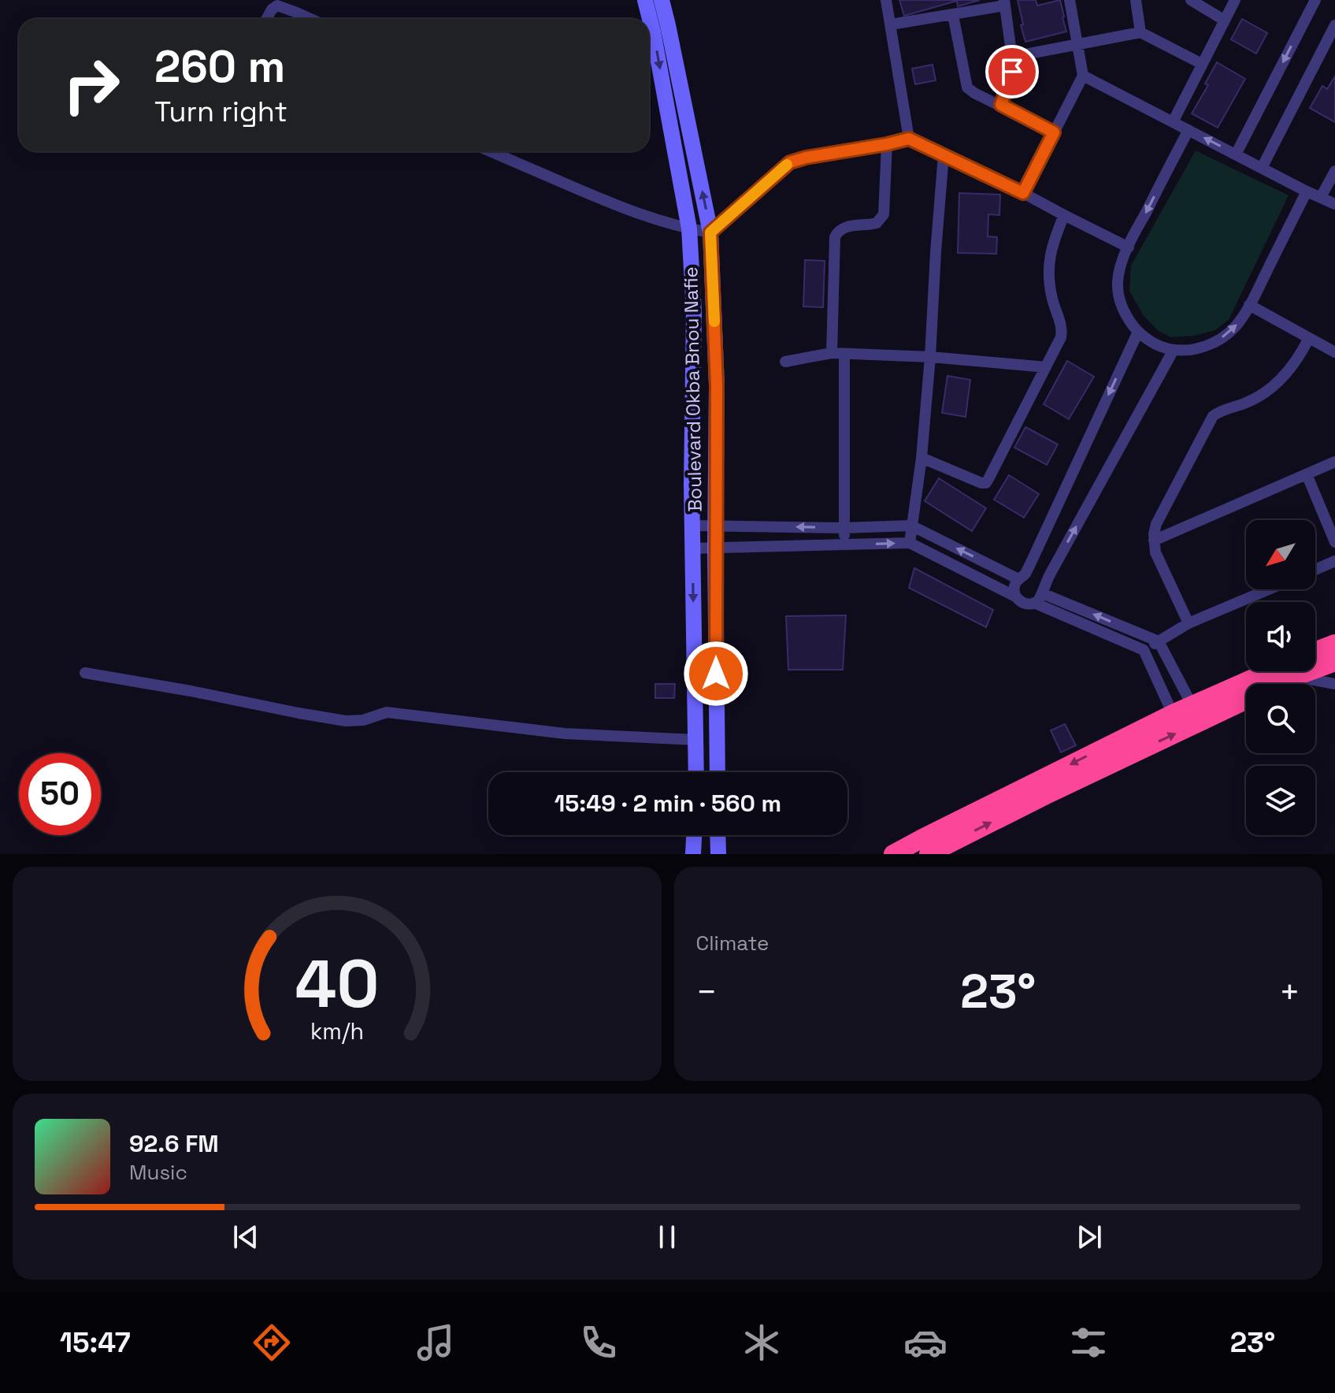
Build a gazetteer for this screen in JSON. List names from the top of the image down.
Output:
{
  "streets": {
    "main road": ["Boulevard Okba Bnou Nafie"]
  },
  "north": "bottom left",
  "page": {
    "turn": ["260 m", "Turn right"],
    "limit": "50",
    "trip": "15:49 · 2 min · 560 m",
    "tile": "Climate",
    "heat": ["−", "23°", "+"],
    "song": ["92.6 FM", "Music"],
    "tabs": ["15:47", "23°"],
    "gauge": ["40", "km/h"]
  }
}
